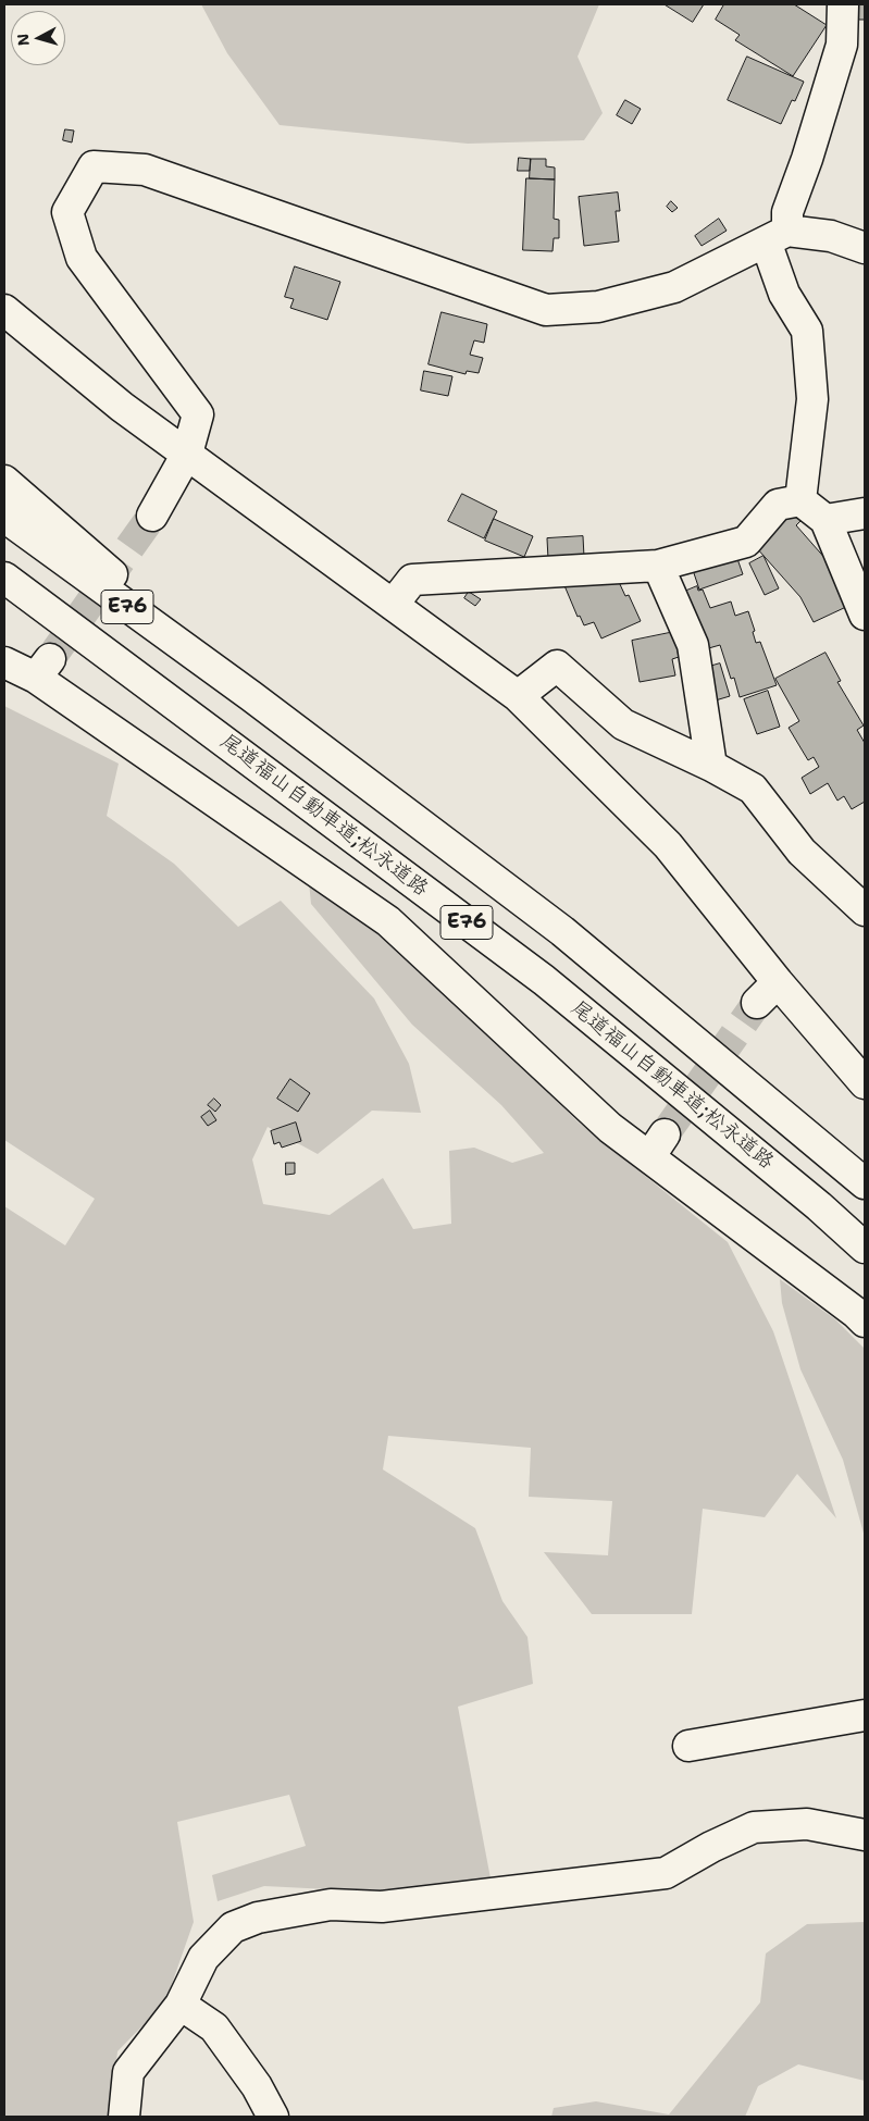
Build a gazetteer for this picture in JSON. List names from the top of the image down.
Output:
{
  "streets": {
    "main road": ["E76", "尾道福山自動車道;松永道路"]
  },
  "north": "left"
}
